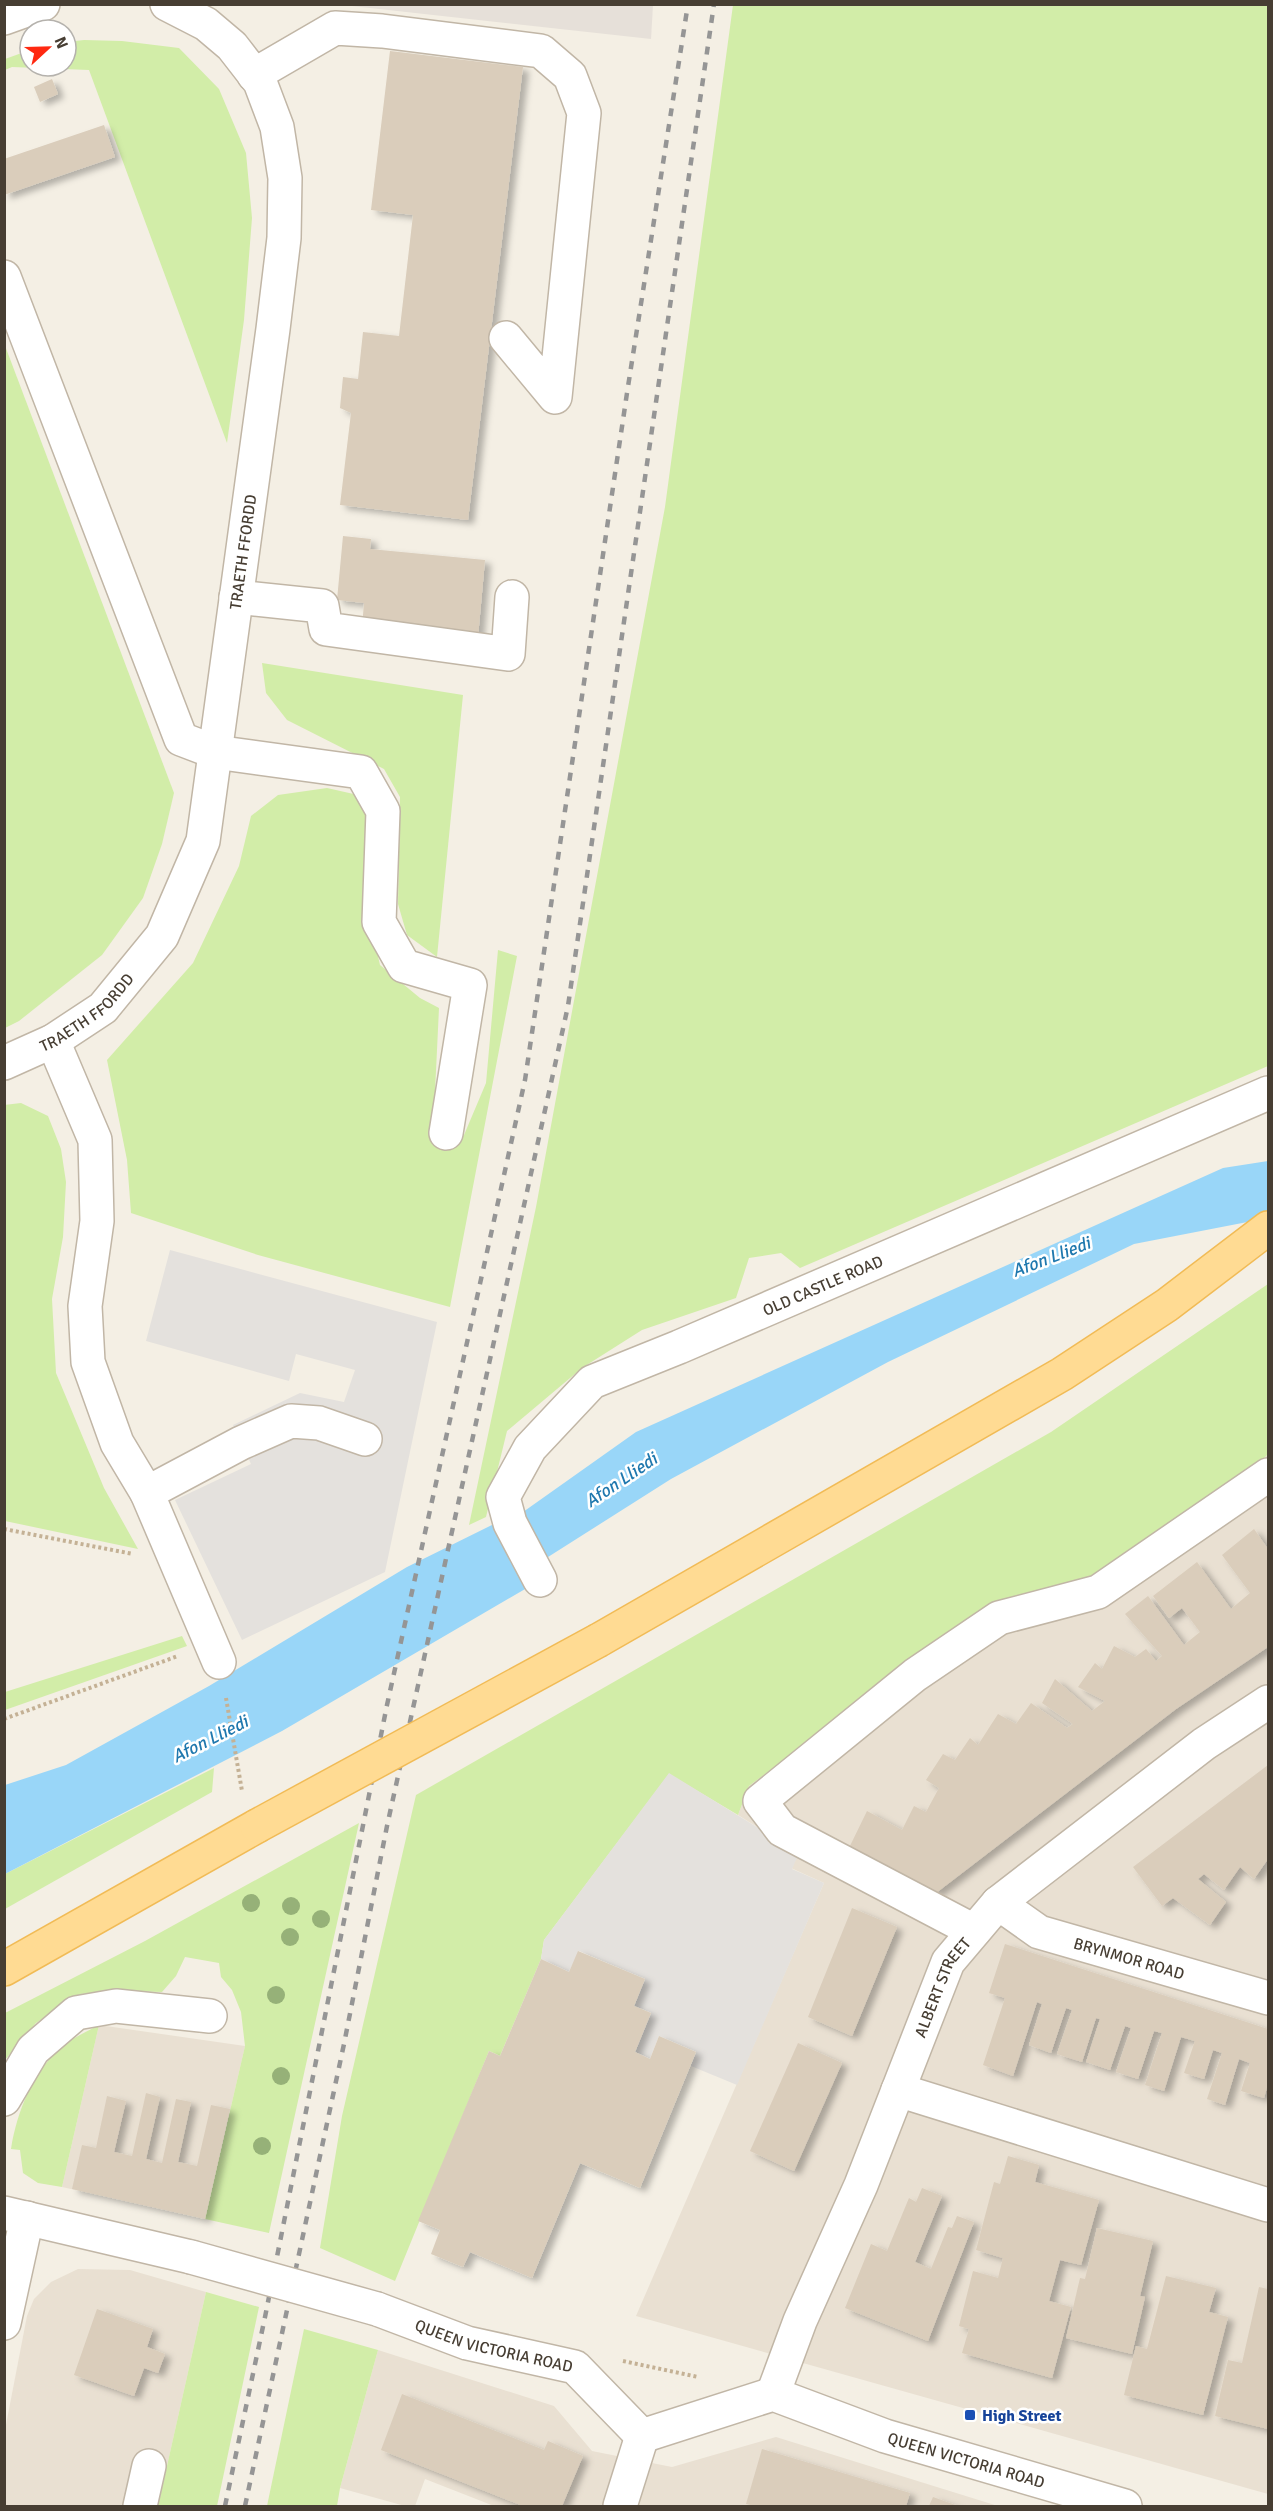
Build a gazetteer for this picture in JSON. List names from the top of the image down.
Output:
{
  "streets": {
    "street": [
      "TRAETH FFORDD",
      "OLD CASTLE ROAD",
      "BRYNMOR ROAD",
      "ALBERT STREET",
      "QUEEN VICTORIA ROAD"
    ]
  },
  "crossings": [
    ["BRYNMOR ROAD", "ALBERT STREET"],
    ["ALBERT STREET", "QUEEN VICTORIA ROAD"]
  ],
  "water": ["Afon Lliedi"],
  "places": {
    "transit": ["High Street"]
  },
  "north": "right"
}
